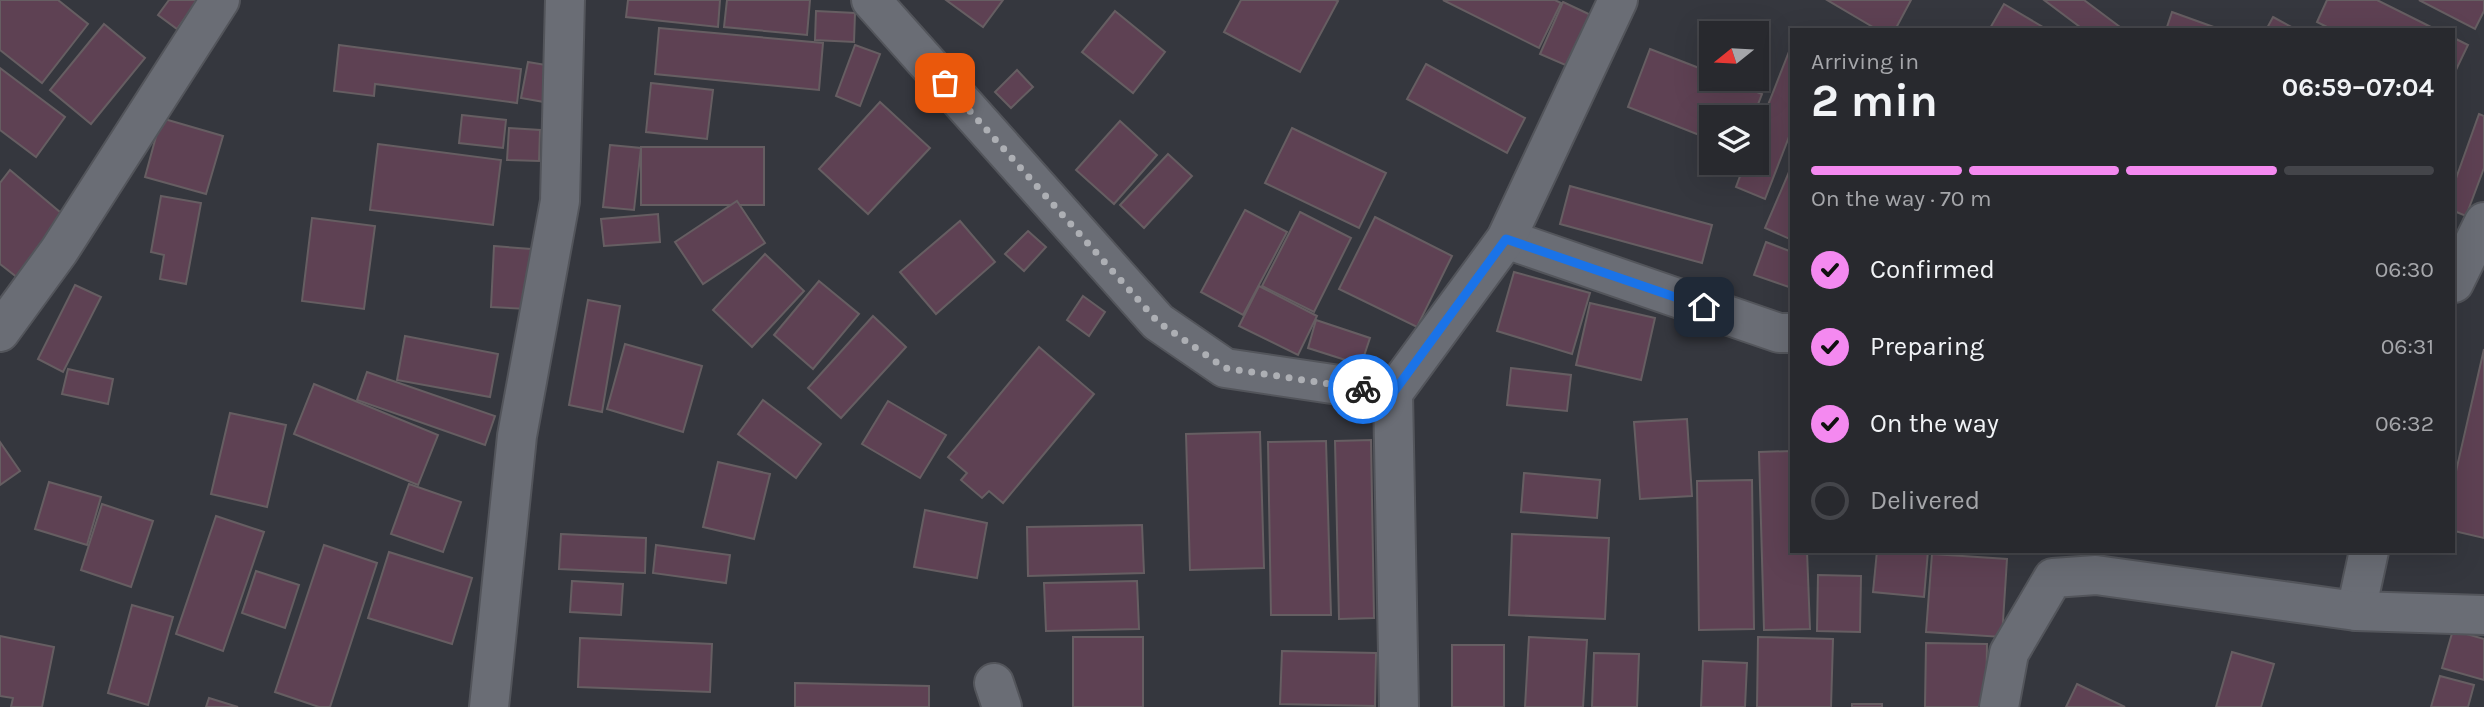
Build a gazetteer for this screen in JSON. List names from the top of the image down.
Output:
{
  "north": "left",
  "page": {
    "heading": ["2 min", "Arriving in", "06:59–07:04"],
    "bar": "On the way · 70 m",
    "list": [
      ["Confirmed", "06:30"],
      ["Preparing", "06:31"],
      ["On the way", "06:32"],
      "Delivered"
    ]
  }
}
